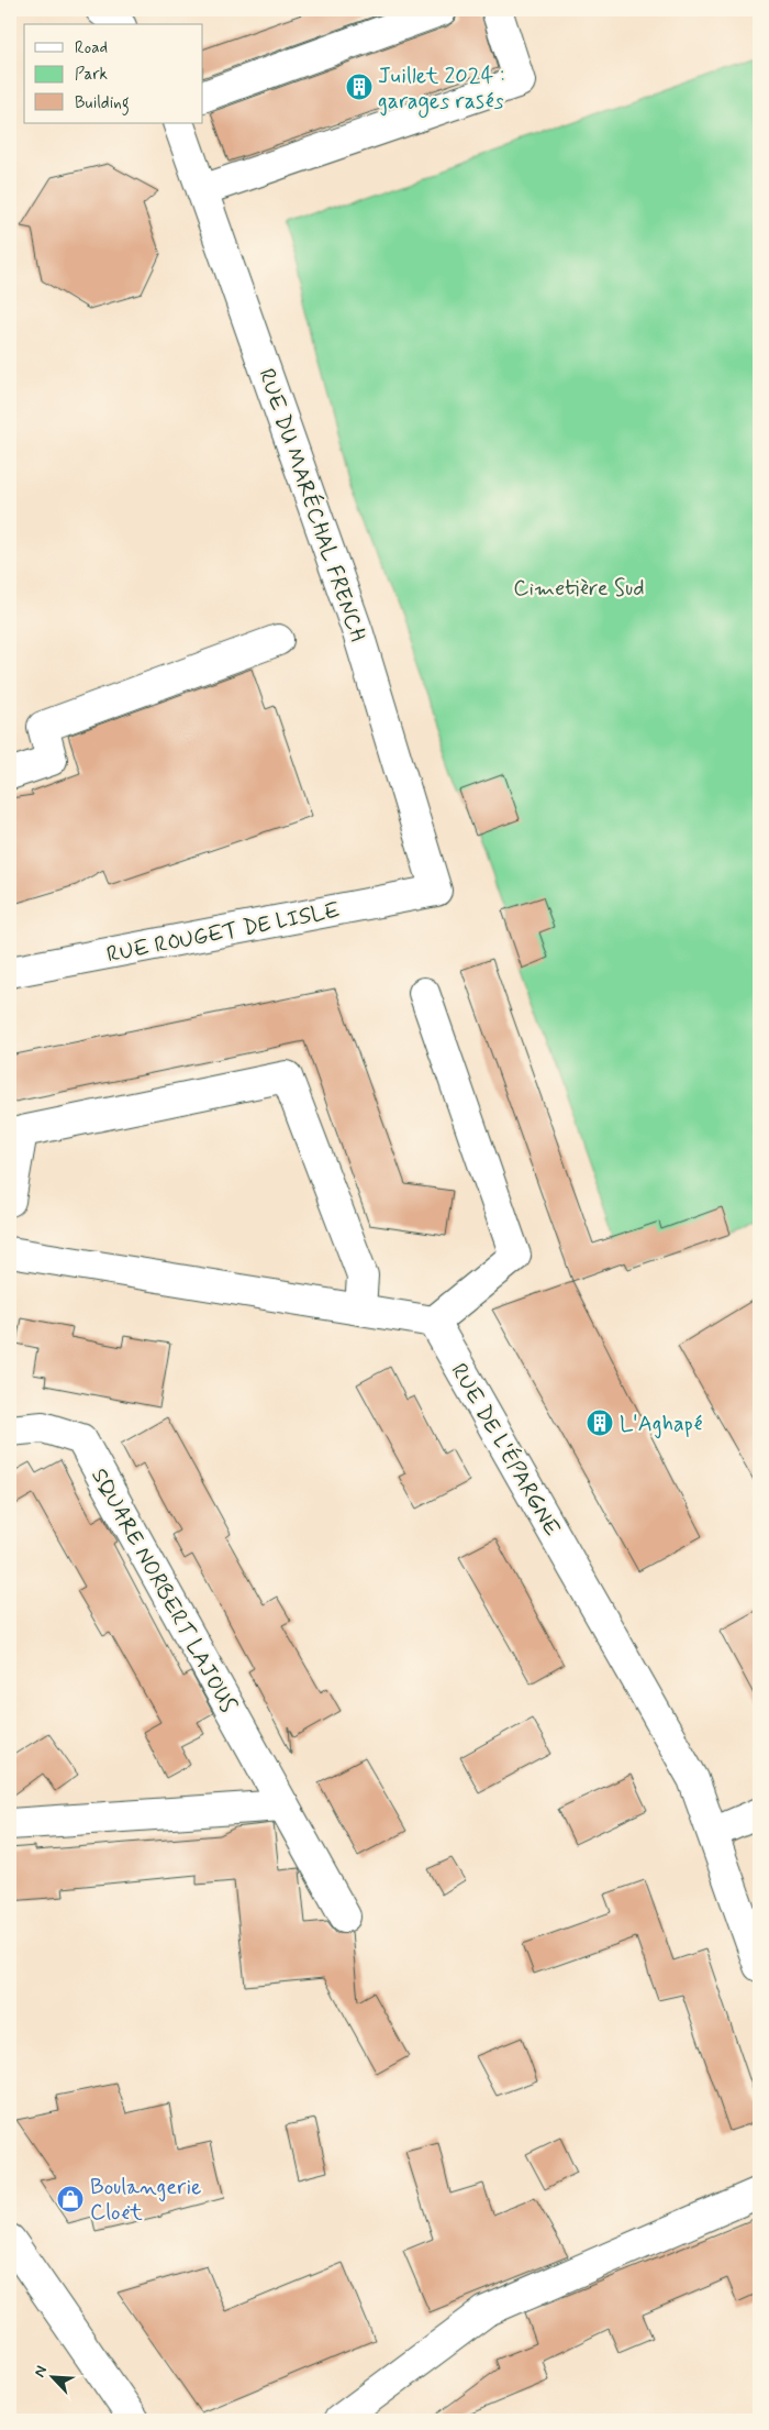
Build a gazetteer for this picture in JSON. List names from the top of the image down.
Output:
{
  "streets": {
    "street": [
      "RUE DU MARÉCHAL FRENCH",
      "RUE ROUGET DE LISLE",
      "RUE DE L'ÉPARGNE",
      "SQUARE NORBERT LAJOUS"
    ]
  },
  "crossings": [
    ["RUE DU MARÉCHAL FRENCH", "RUE ROUGET DE LISLE"]
  ],
  "parks": ["Cimetière Sud"],
  "places": {
    "building": ["Juillet 2024 : garages rasés", "L'Aghapé"],
    "shop": ["Boulangerie Cloët"]
  },
  "legend": ["Road", "Park", "Building"],
  "north": "top left"
}
